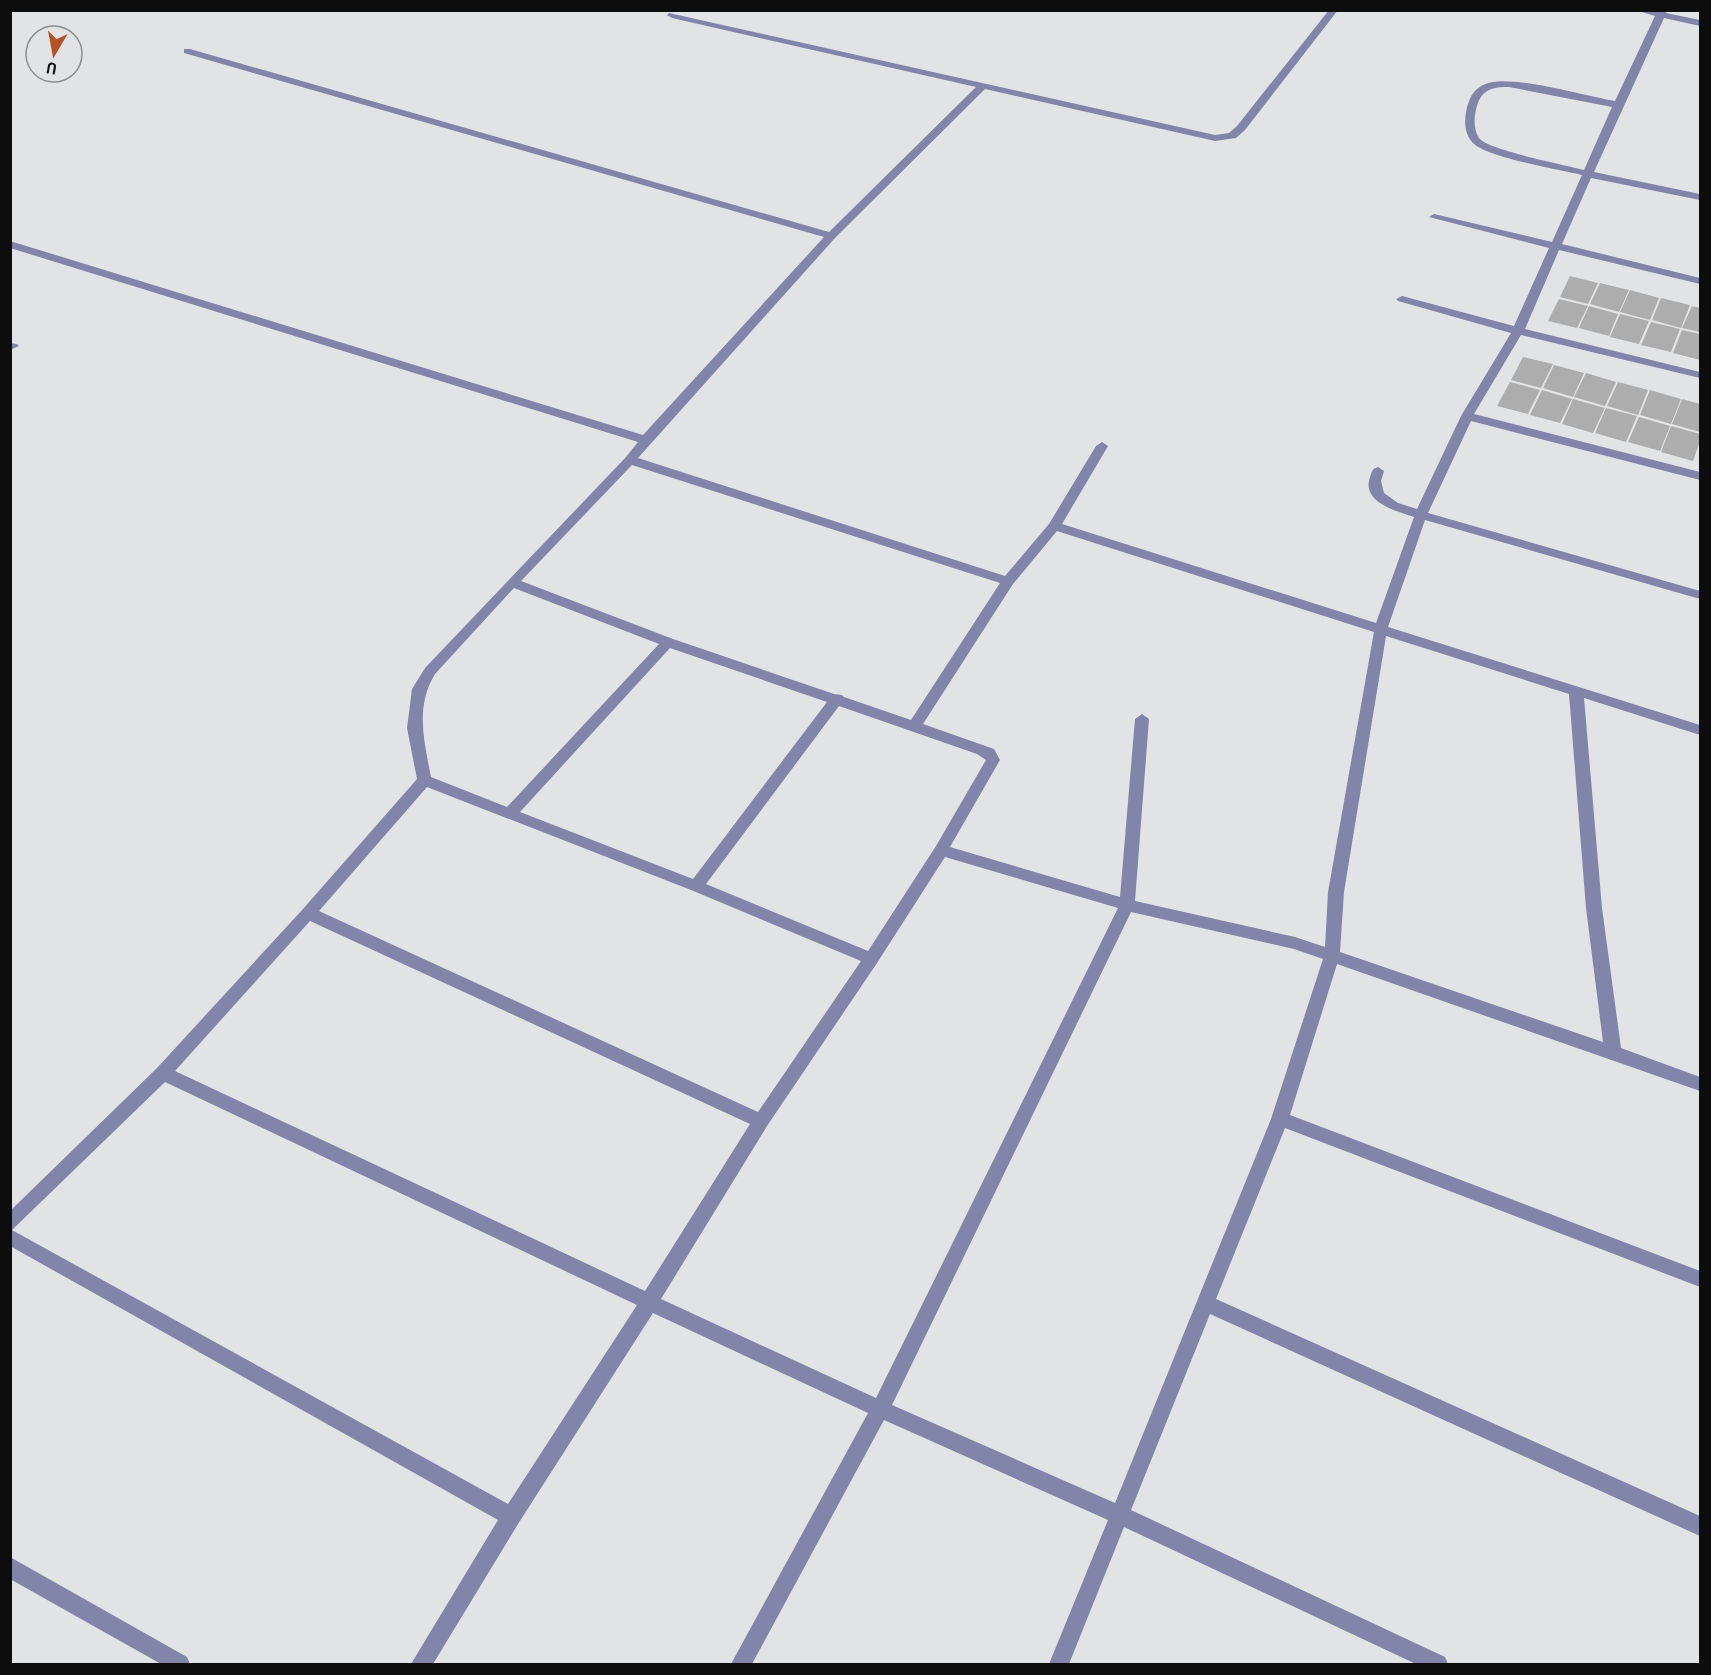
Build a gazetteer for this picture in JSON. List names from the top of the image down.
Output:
{
  "north": "bottom"
}
